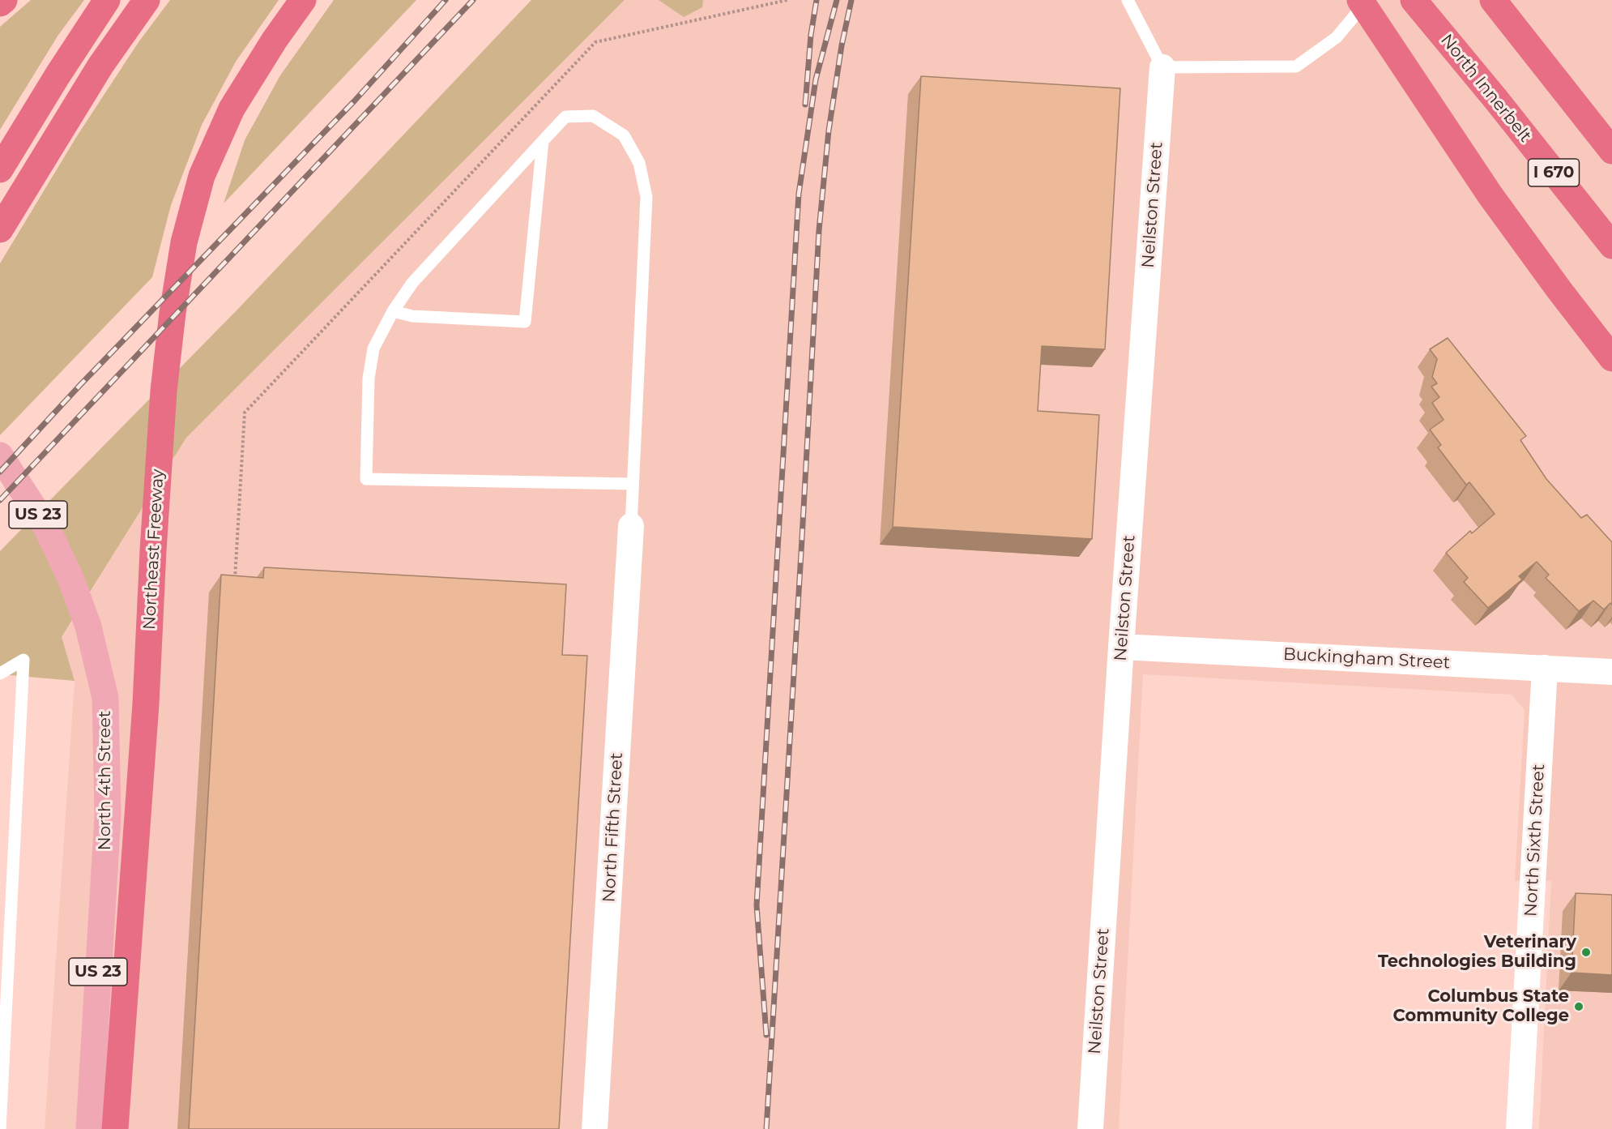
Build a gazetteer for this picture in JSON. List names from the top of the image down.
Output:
{
  "streets": {
    "highway": ["North Innerbelt", "I 670", "Northeast Freeway"],
    "main road": ["US 23", "North 4th Street"],
    "street": [
      "Neilston Street",
      "Buckingham Street",
      "North Fifth Street",
      "North Sixth Street"
    ]
  },
  "crossings": [
    ["Neilston Street", "Buckingham Street"],
    ["Buckingham Street", "North Sixth Street"]
  ],
  "places": ["Veterinary Technologies Building", "Columbus State Community College"]
}
